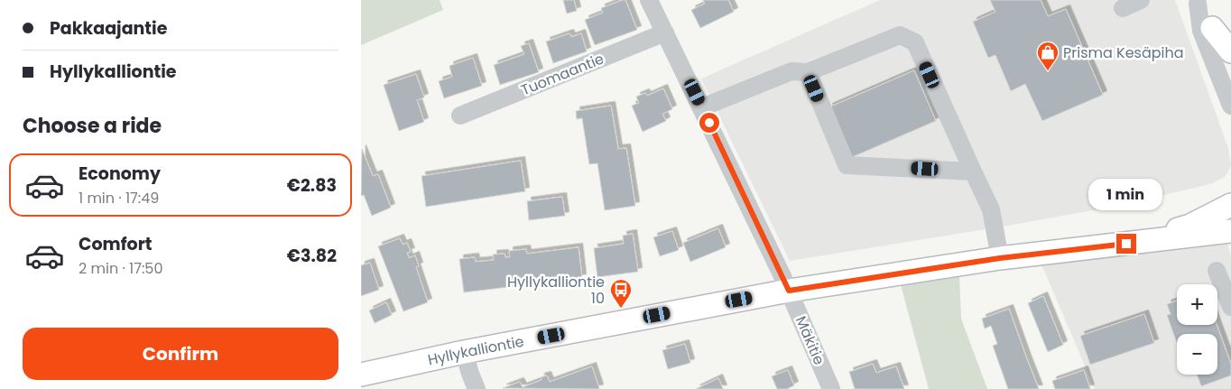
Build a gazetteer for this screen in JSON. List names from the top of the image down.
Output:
{
  "streets": {
    "main road": ["Hyllykalliontie"],
    "street": ["Tuomaantie", "Mäkitie"]
  },
  "crossings": [
    ["Tuomaantie", "Mäkitie"],
    ["Mäkitie", "Hyllykalliontie"]
  ],
  "places": {
    "shop": ["Prisma Kesäpiha"],
    "bus stop": ["Hyllykalliontie 10"]
  },
  "page": {
    "banner": ["Pakkaajantie", "Hyllykalliontie"],
    "heading": "Choose a ride",
    "list": [
      {
        "name": "Economy",
        "note": "1 min · 17:49",
        "value": "€2.83"
      },
      {
        "name": "Comfort",
        "note": "2 min · 17:50",
        "value": "€3.82"
      }
    ],
    "bubble": "1 min",
    "map_buttons": ["+", "−"],
    "buttons": "Confirm"
  }
}
